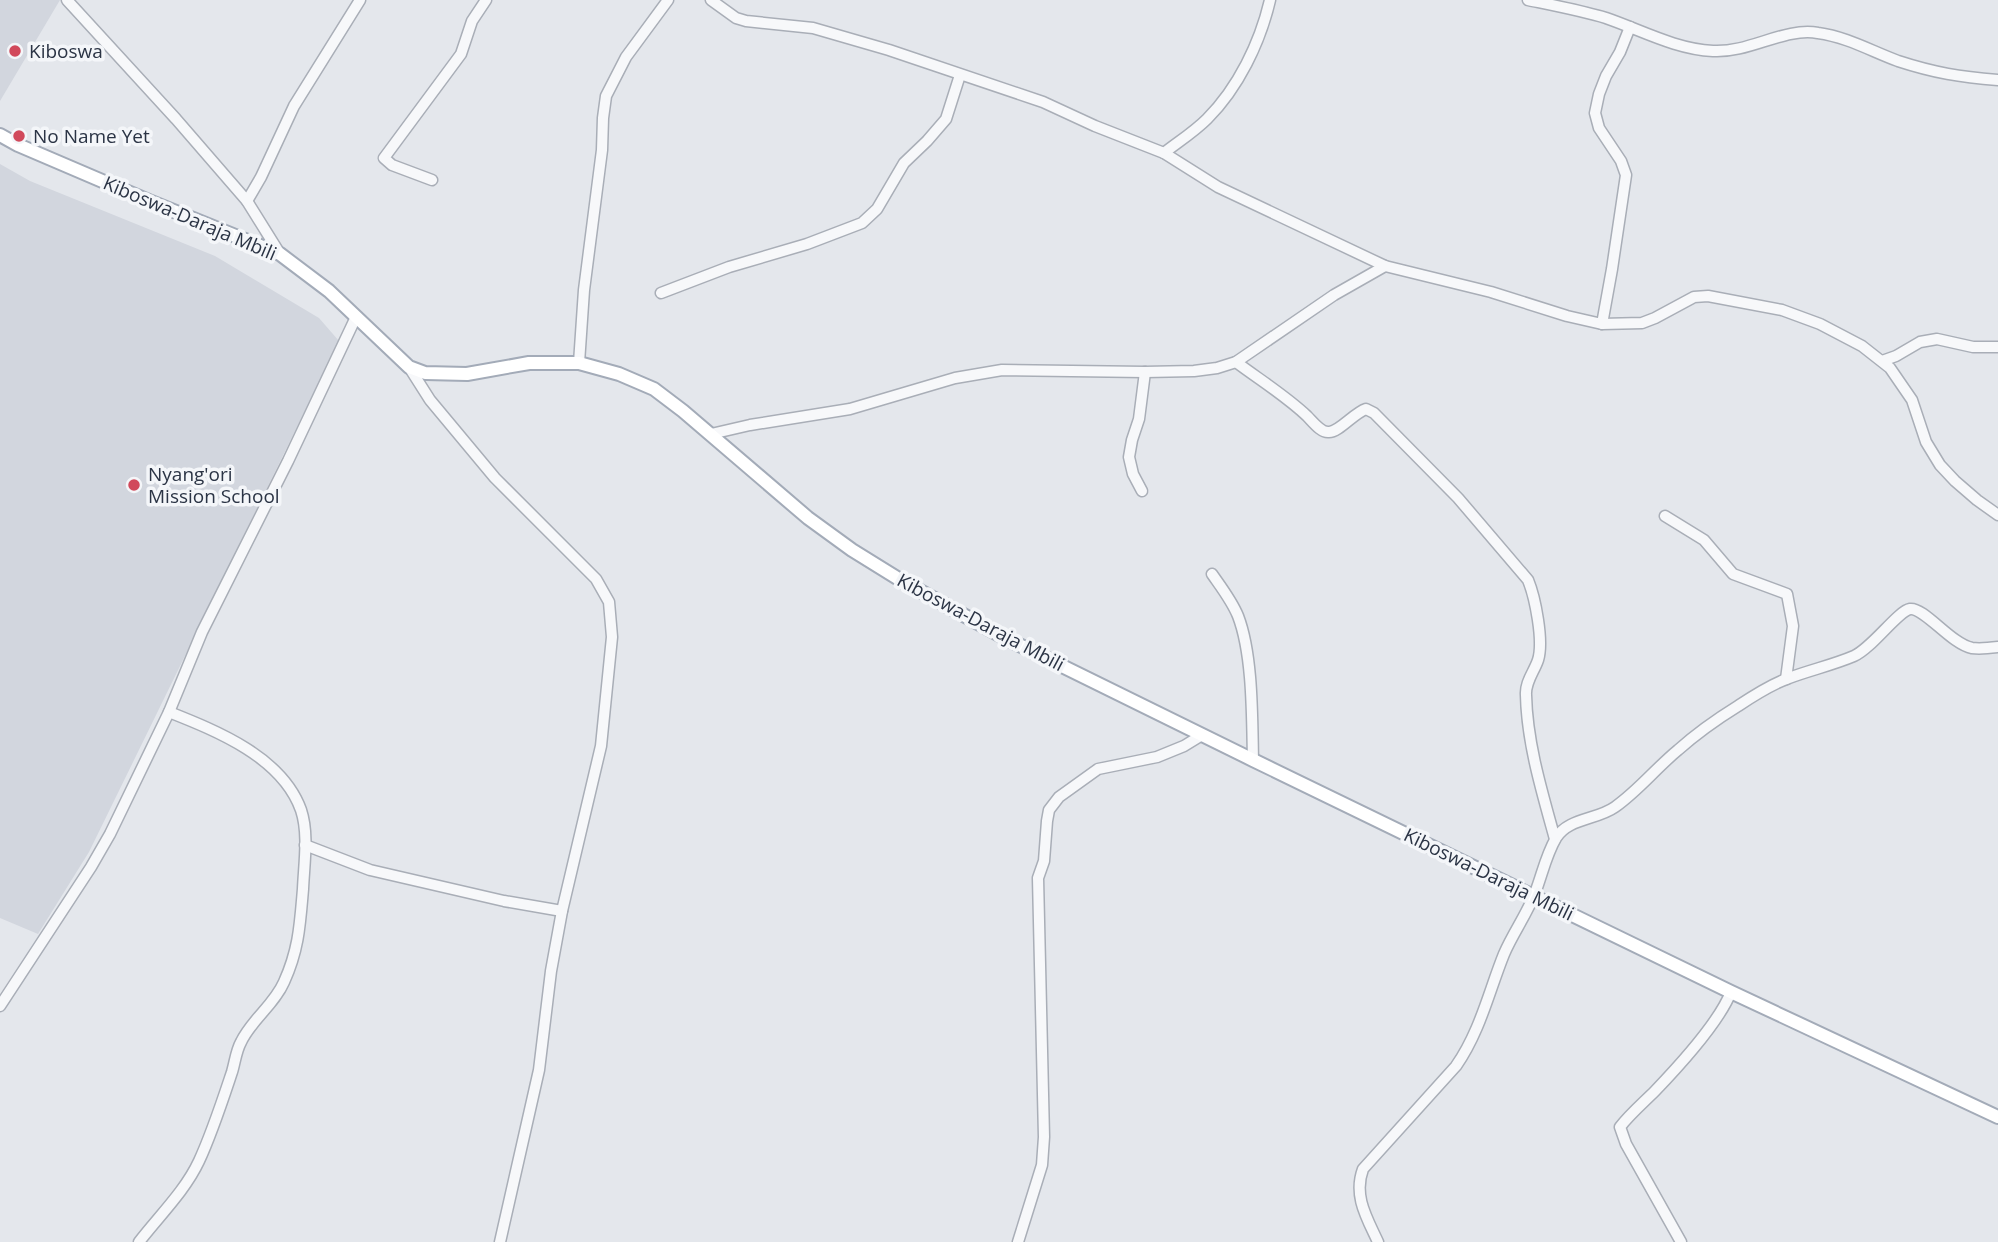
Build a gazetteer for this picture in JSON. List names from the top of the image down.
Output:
{
  "streets": {
    "main road": ["Kiboswa-Daraja Mbili"]
  },
  "places": ["Kiboswa", "No Name Yet", "Nyang'ori Mission School"]
}
